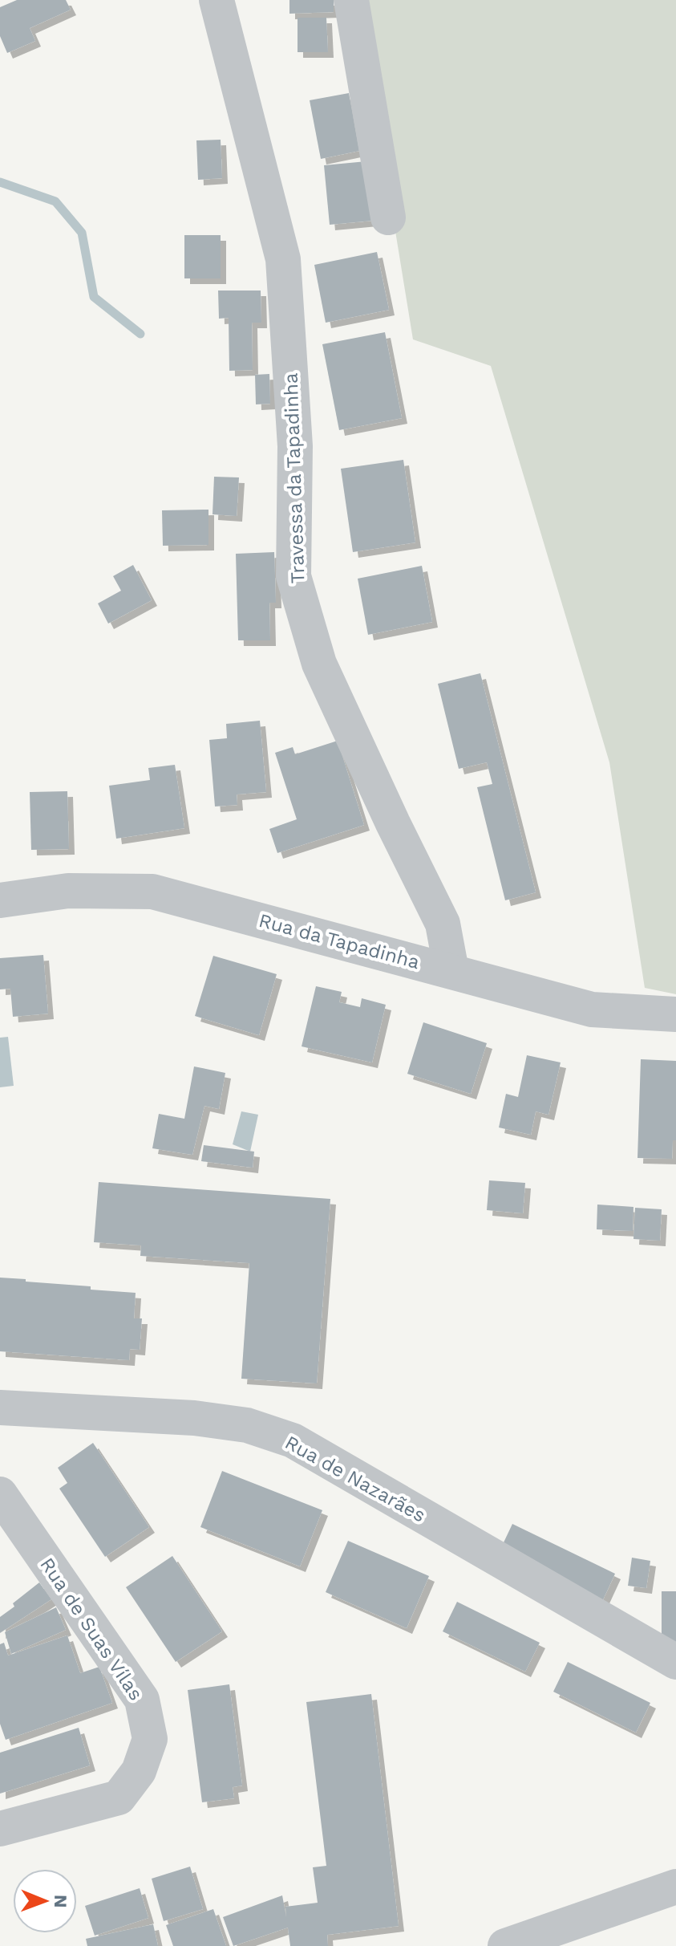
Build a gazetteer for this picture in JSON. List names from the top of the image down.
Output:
{
  "streets": {
    "street": [
      "Travessa da Tapadinha",
      "Rua da Tapadinha",
      "Rua de Nazarães",
      "Rua de Suas Vílas"
    ]
  },
  "crossings": [
    ["Travessa da Tapadinha", "Rua da Tapadinha"]
  ],
  "north": "right"
}
